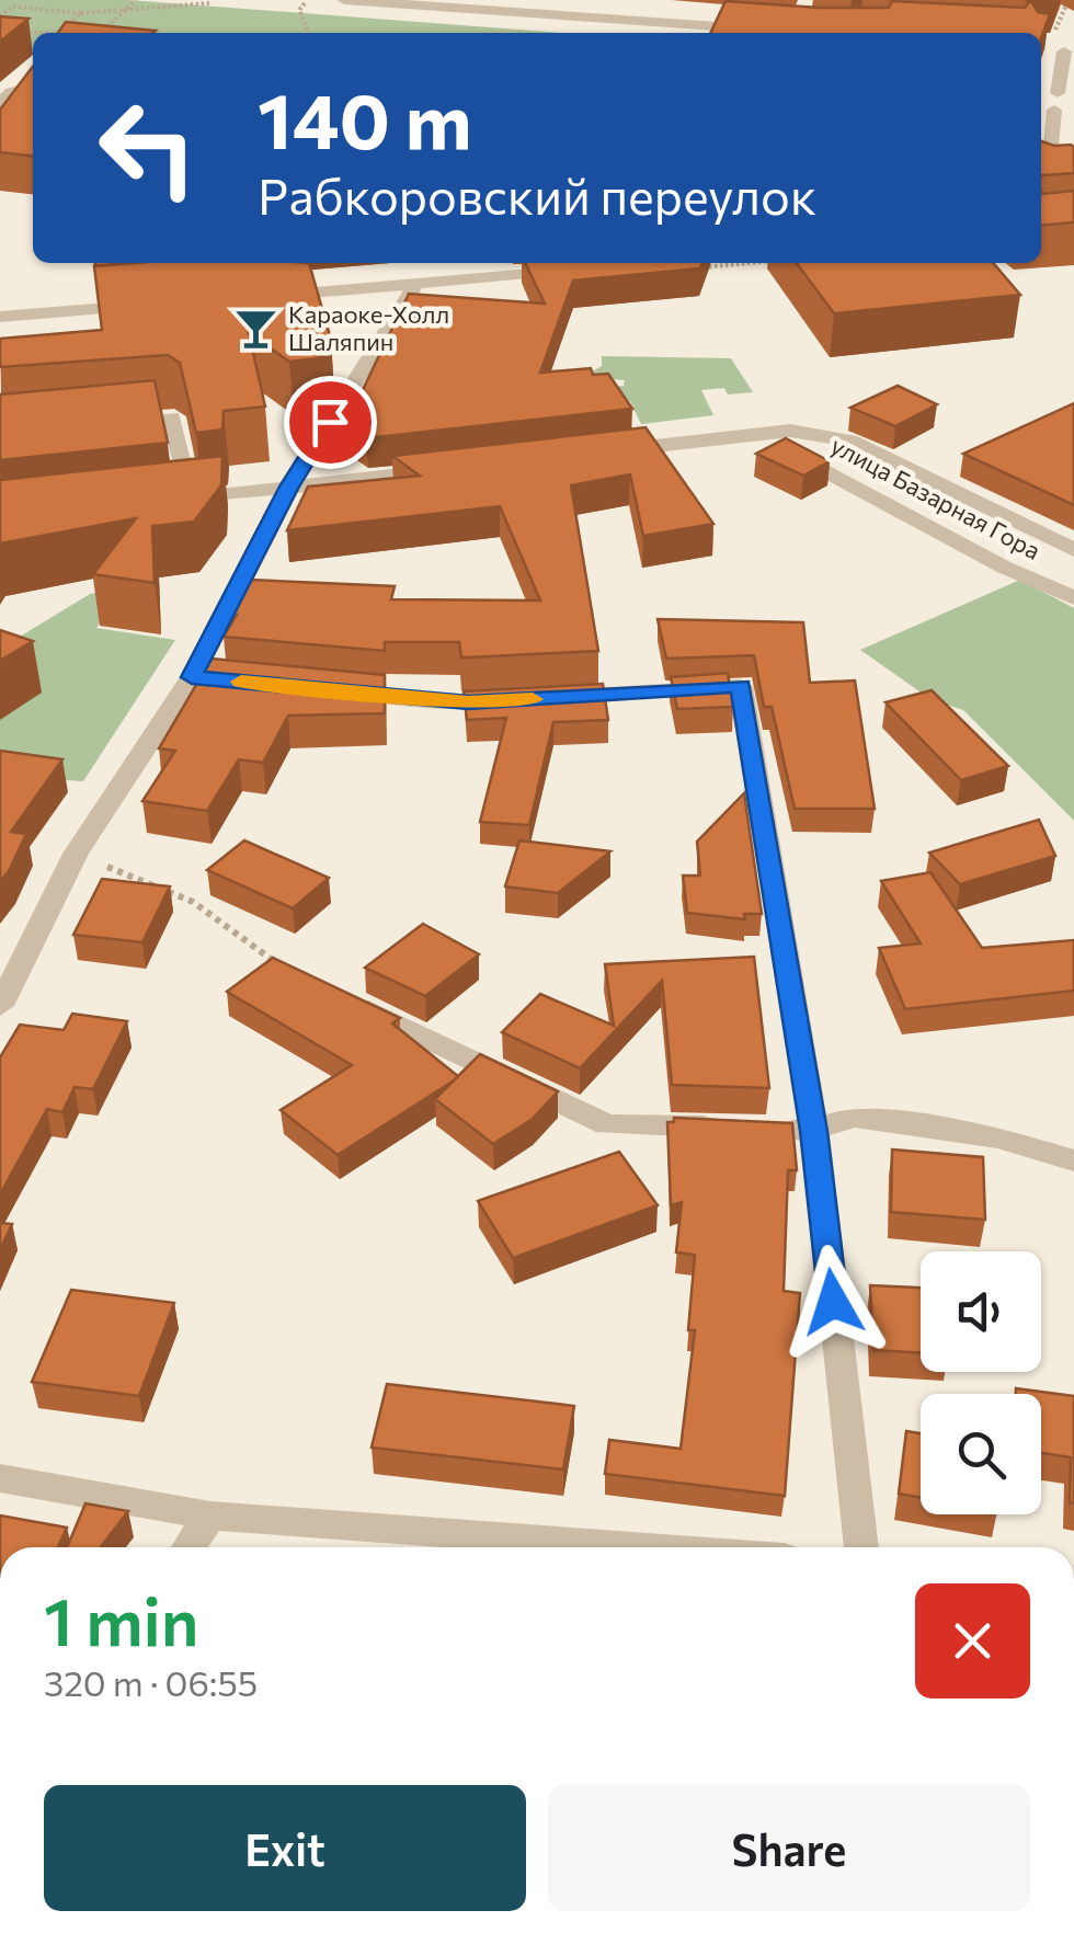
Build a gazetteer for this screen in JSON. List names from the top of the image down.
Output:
{
  "streets": {
    "street": ["улица Базарная Гора"]
  },
  "places": {
    "bar": ["Караоке-Холл Шаляпин"]
  },
  "page": {
    "turn": ["140 m", "Рабкоровский переулок"],
    "heading": ["1 min", "320 m · 06:55"],
    "buttons": ["Exit", "Share"]
  }
}
